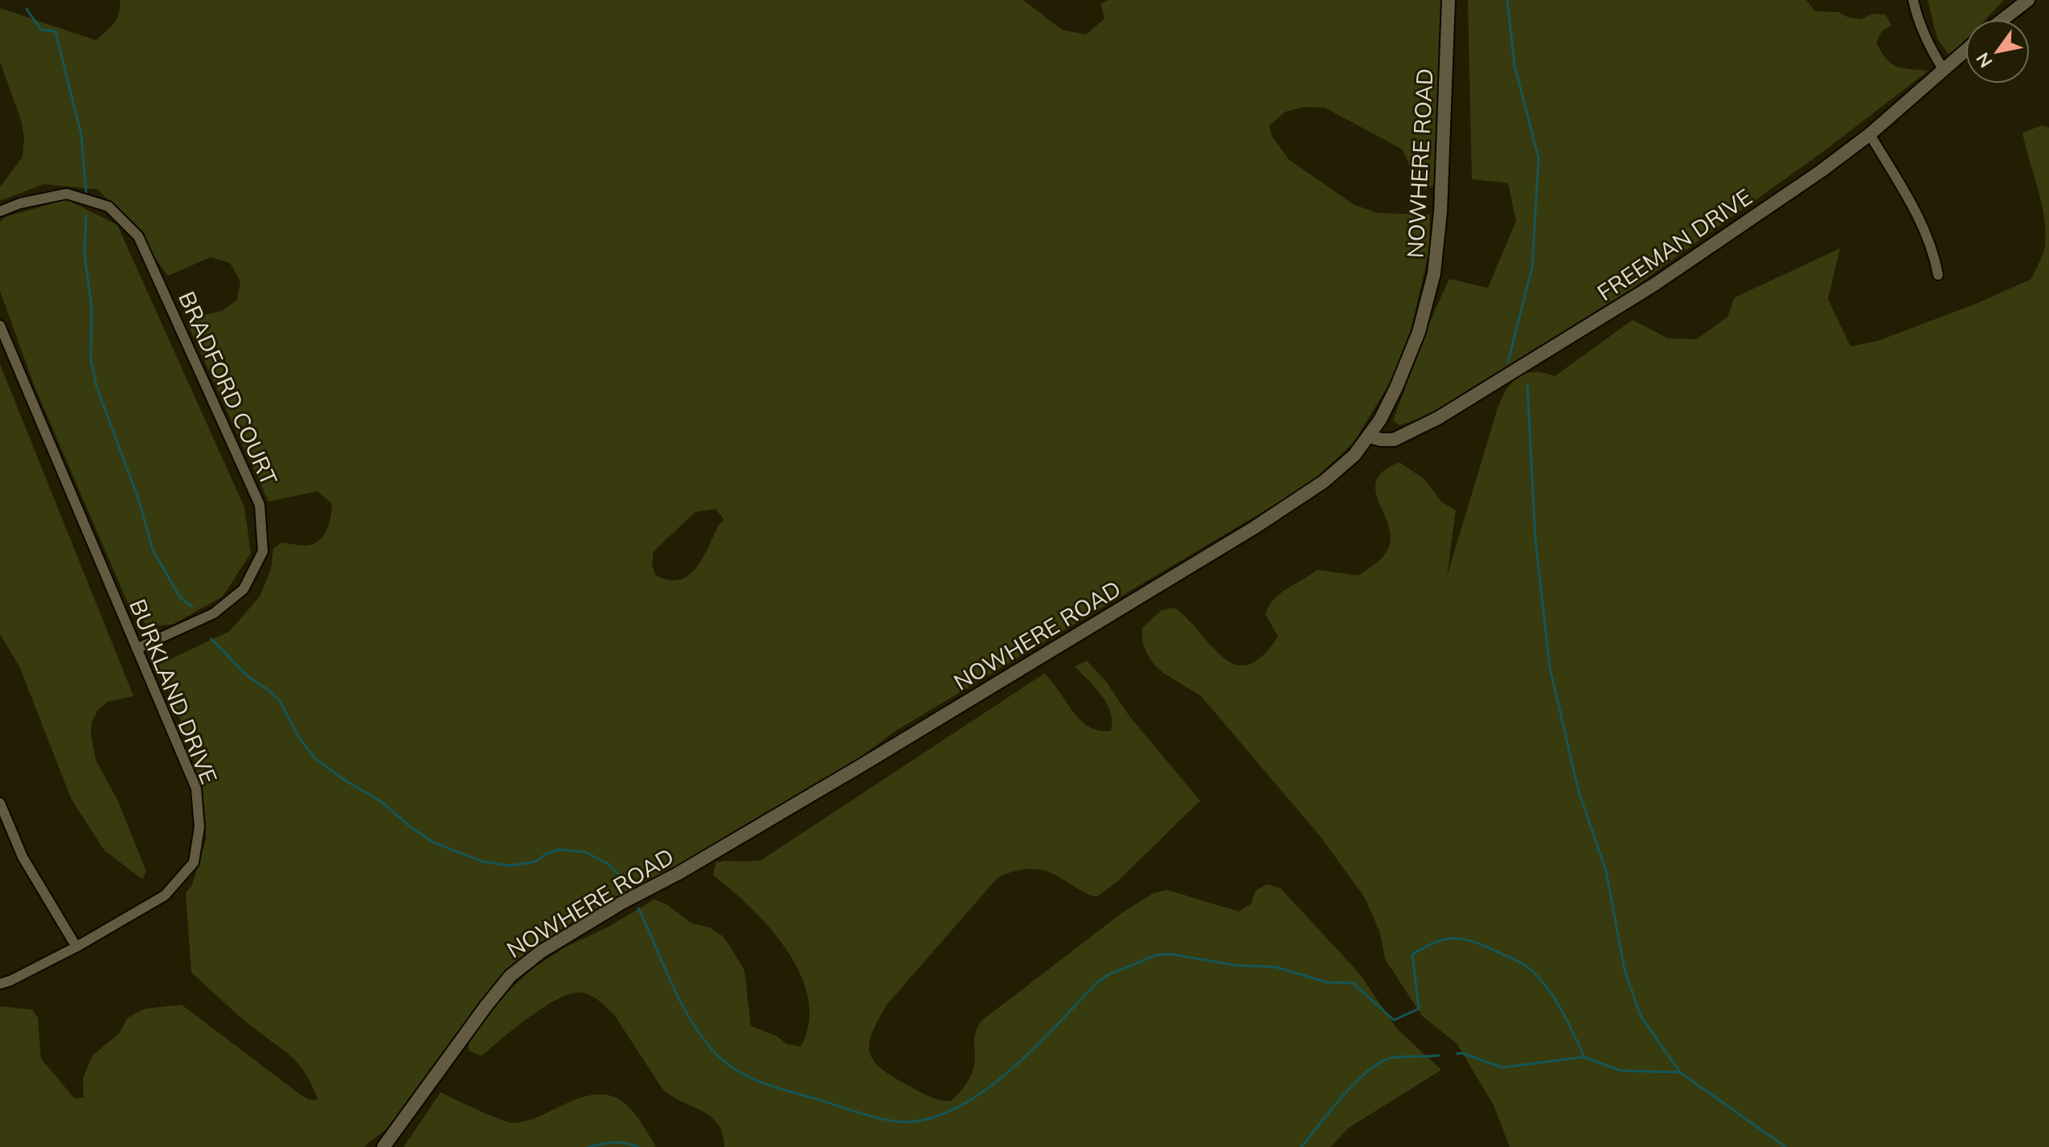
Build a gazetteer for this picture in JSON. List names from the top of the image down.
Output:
{
  "streets": {
    "street": [
      "NOWHERE ROAD",
      "FREEMAN DRIVE",
      "BRADFORD COURT",
      "BURKLAND DRIVE"
    ]
  },
  "crossings": [
    ["NOWHERE ROAD", "FREEMAN DRIVE"],
    ["BRADFORD COURT", "BURKLAND DRIVE"]
  ],
  "north": "bottom left"
}
